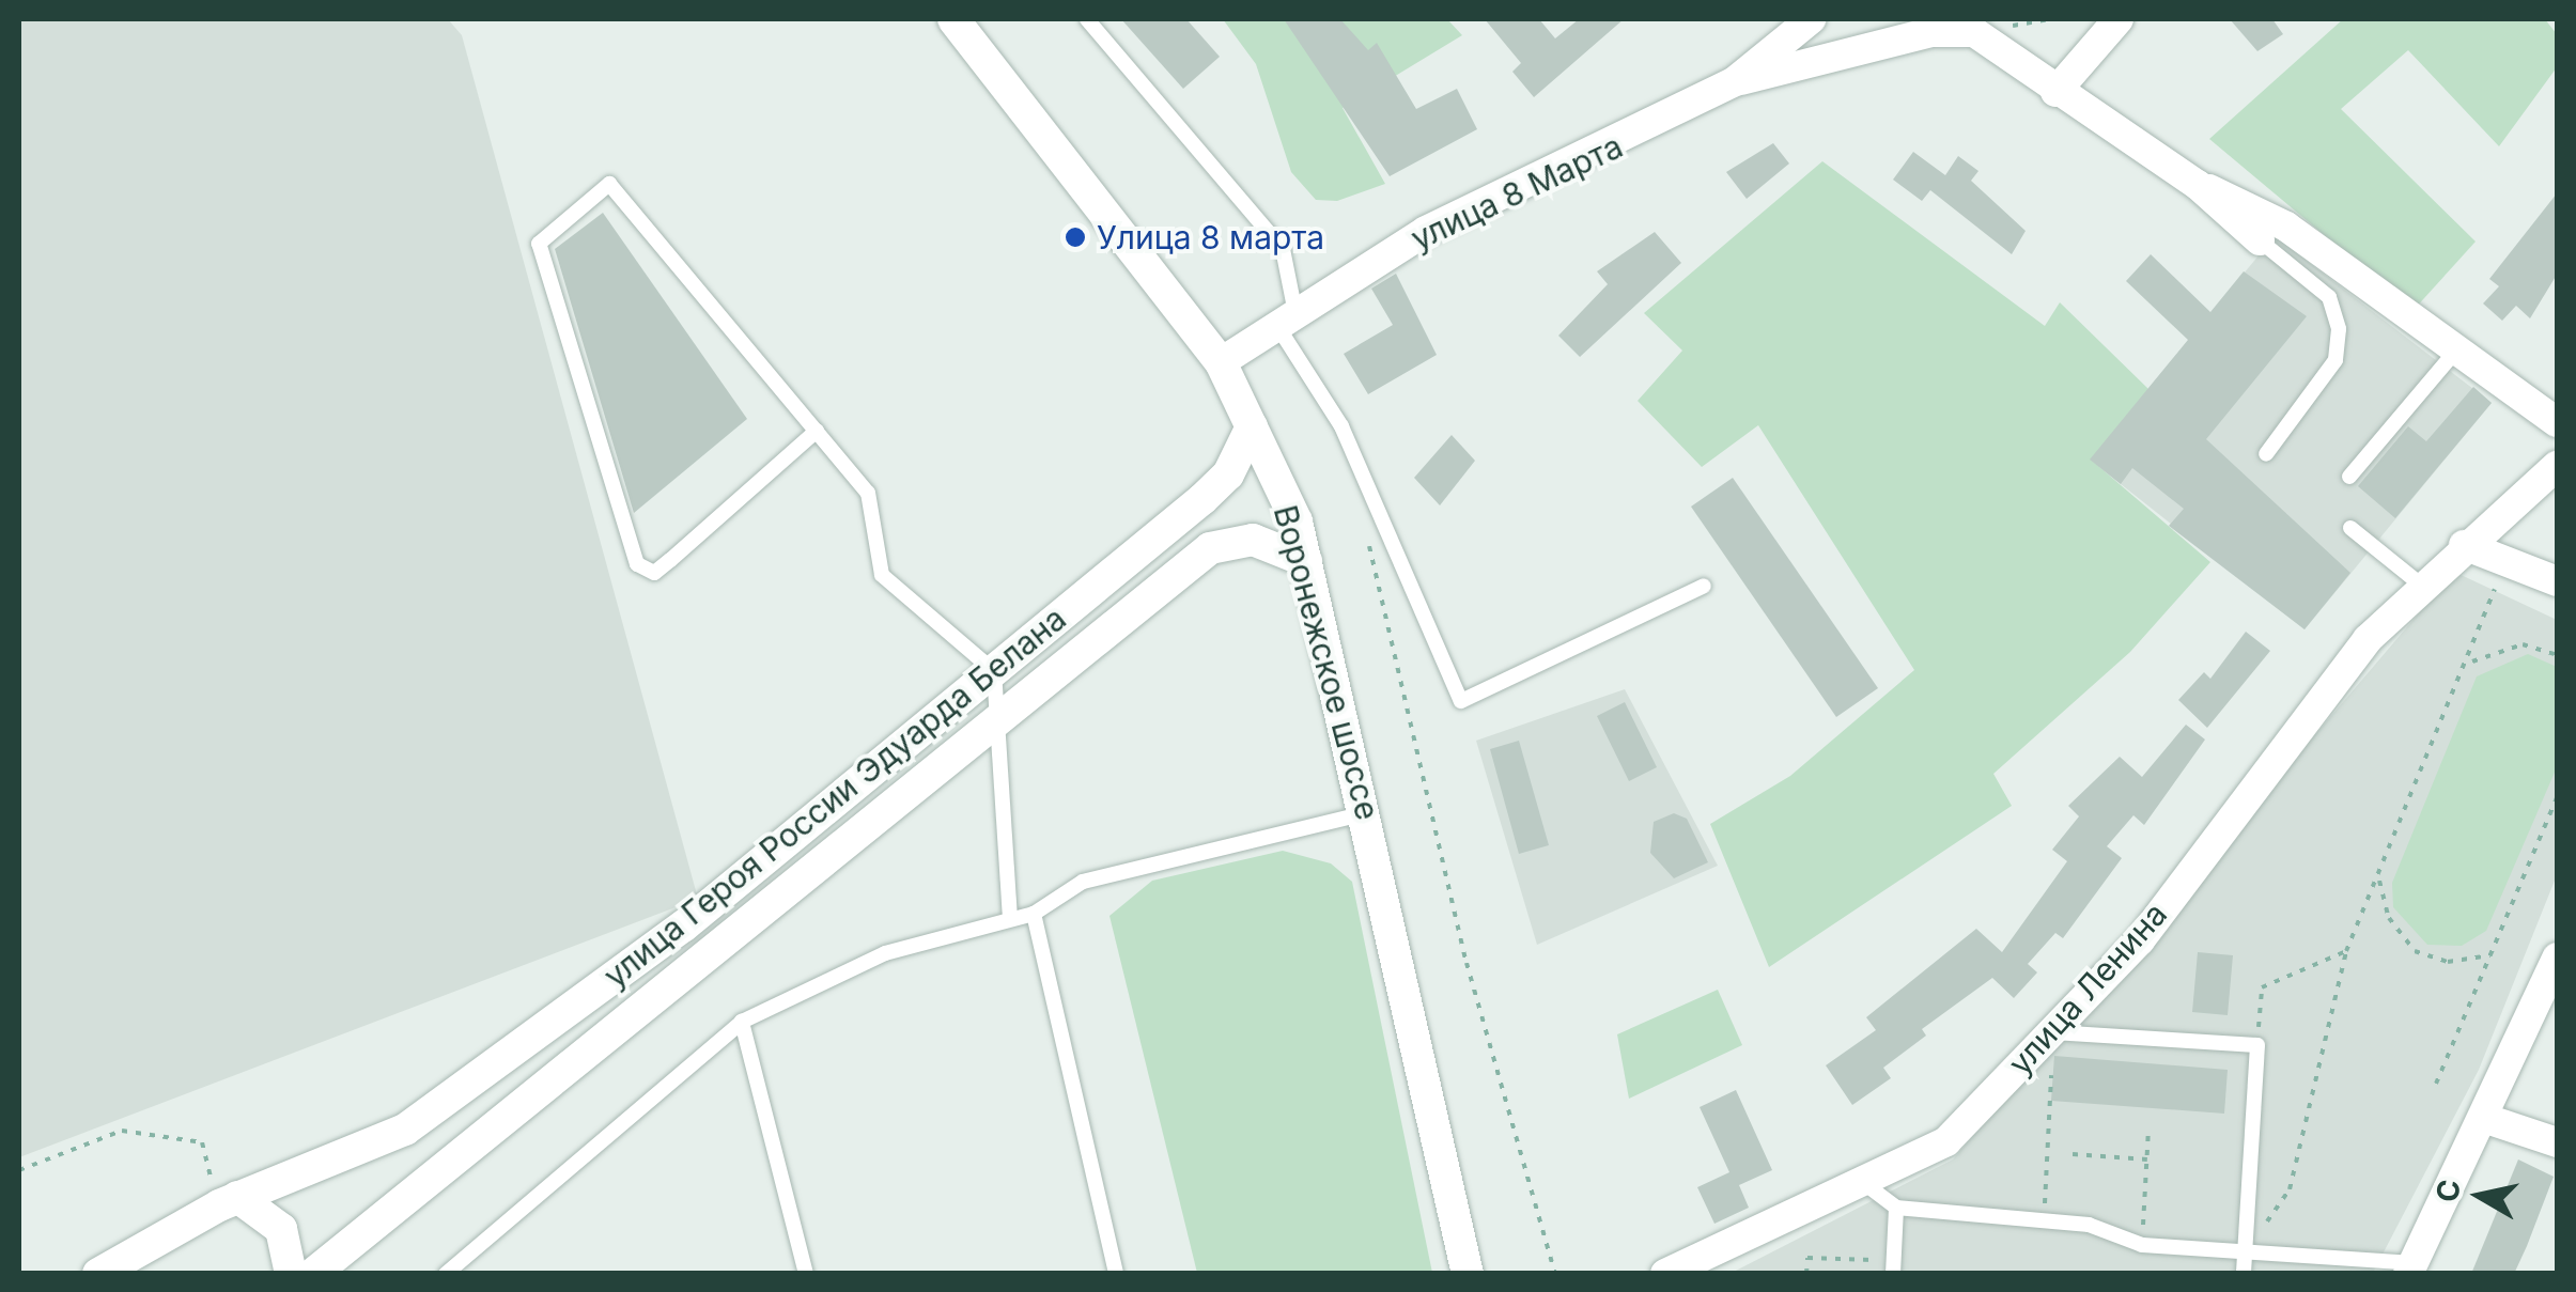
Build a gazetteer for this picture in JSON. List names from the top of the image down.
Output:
{
  "streets": {
    "street": [
      "улица 8 Марта",
      "Воронежское шоссе",
      "улица Героя России Эдуарда Белана",
      "улица Ленина"
    ]
  },
  "crossings": [
    ["улица 8 Марта", "Воронежское шоссе"],
    ["Воронежское шоссе", "улица Героя России Эдуарда Белана"]
  ],
  "places": ["Улица 8 марта"],
  "north": "left"
}
